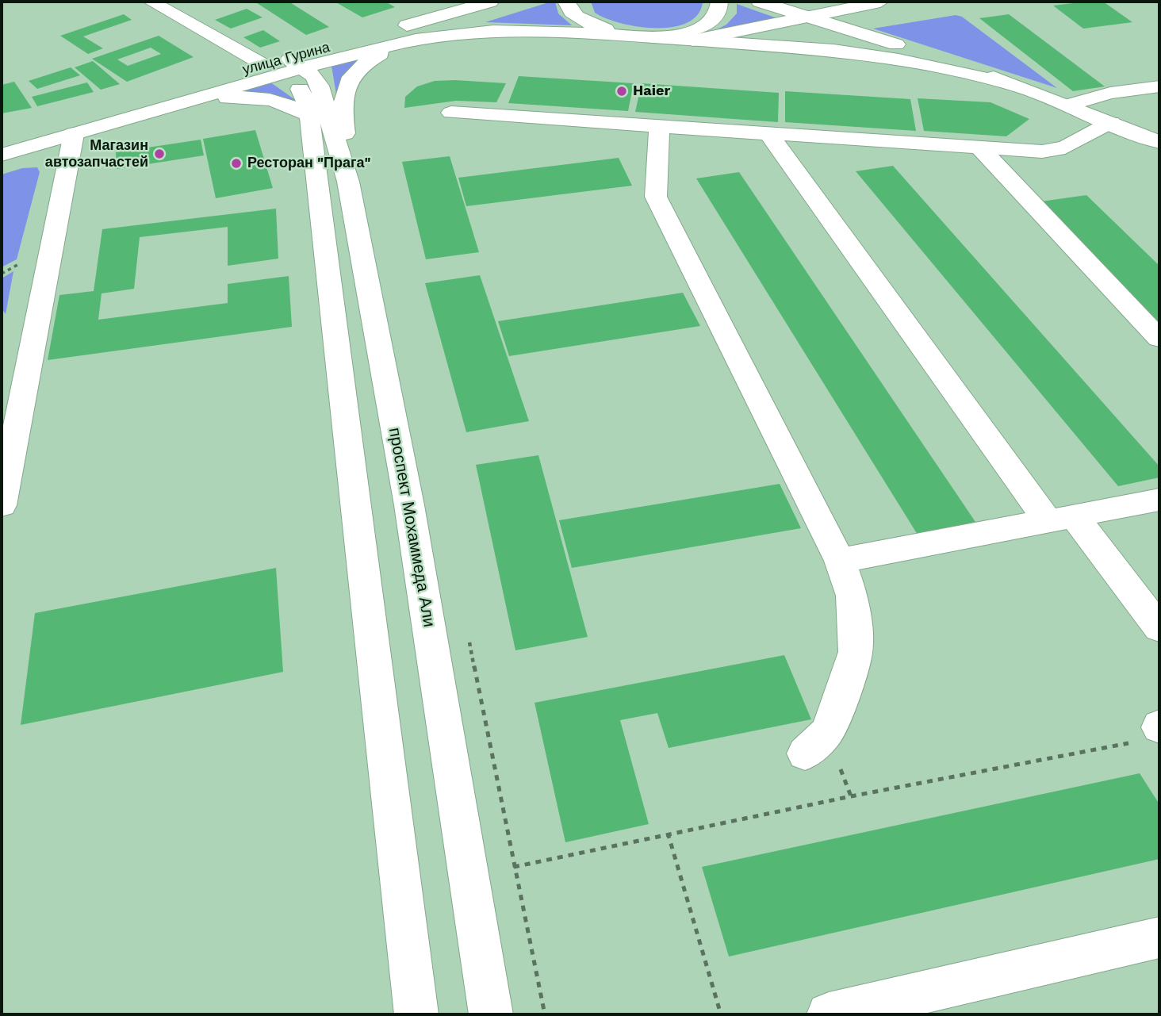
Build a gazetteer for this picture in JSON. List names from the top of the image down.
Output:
{
  "streets": {
    "main road": ["улица Гурина", "проспект Мохаммеда Али"]
  },
  "crossings": [
    ["улица Гурина", "проспект Мохаммеда Али"]
  ],
  "places": ["Haier", "Магазин автозапчастей", "Ресторан \"Прага\""]
}
